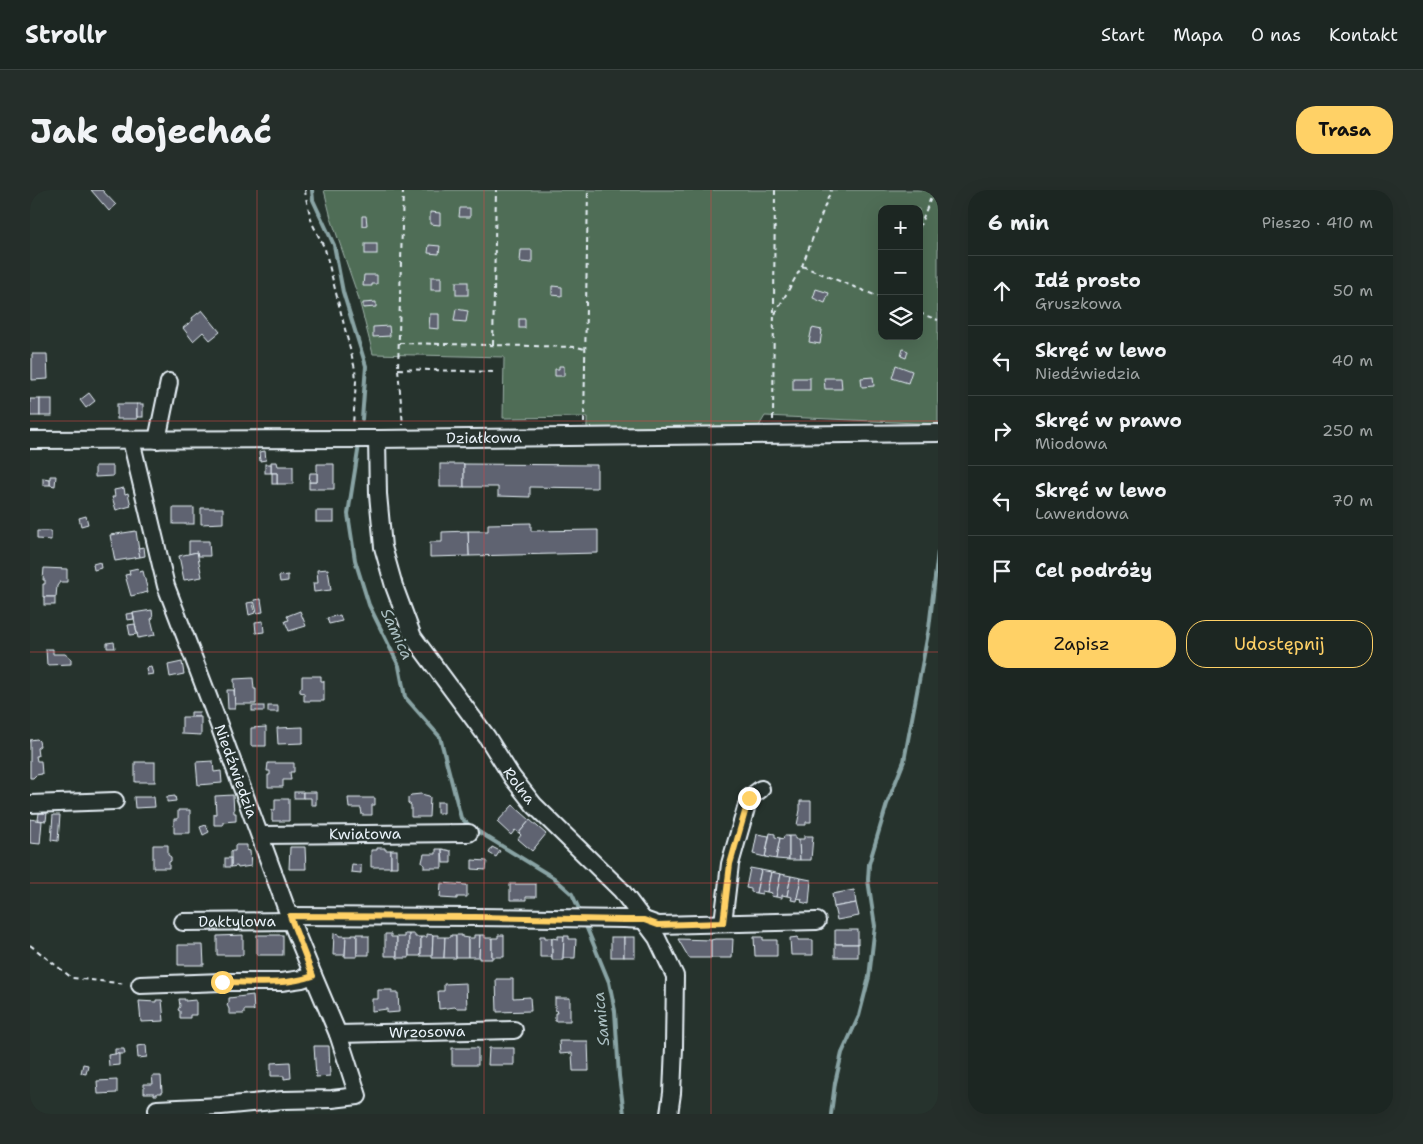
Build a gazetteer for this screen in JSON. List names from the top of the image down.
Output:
{
  "streets": {
    "street": [
      "Działkowa",
      "Niedźwiedzia",
      "Rolna",
      "Kwiatowa",
      "Daktylowa",
      "Wrzosowa"
    ]
  },
  "crossings": [
    ["Działkowa", "Niedźwiedzia"],
    ["Działkowa", "Rolna"],
    ["Niedźwiedzia", "Kwiatowa"],
    ["Niedźwiedzia", "Daktylowa"],
    ["Niedźwiedzia", "Wrzosowa"],
    ["Rolna", "Daktylowa"]
  ],
  "water": ["Samica"],
  "page": {
    "header": "Strollr",
    "nav": [
      "Start",
      "Mapa",
      "O nas",
      "Kontakt"
    ],
    "buttons": [
      "Trasa",
      ["Zapisz", "Udostępnij"]
    ],
    "title": "Jak dojechać",
    "heading": ["6 min", "Pieszo · 410 m"],
    "map_buttons": ["+", "−"],
    "list": [
      ["Idź prosto", "Gruszkowa", "50 m"],
      ["Skręć w lewo", "Niedźwiedzia", "40 m"],
      ["Skręć w prawo", "Miodowa", "250 m"],
      ["Skręć w lewo", "Lawendowa", "70 m"],
      "Cel podróży"
    ]
  }
}
